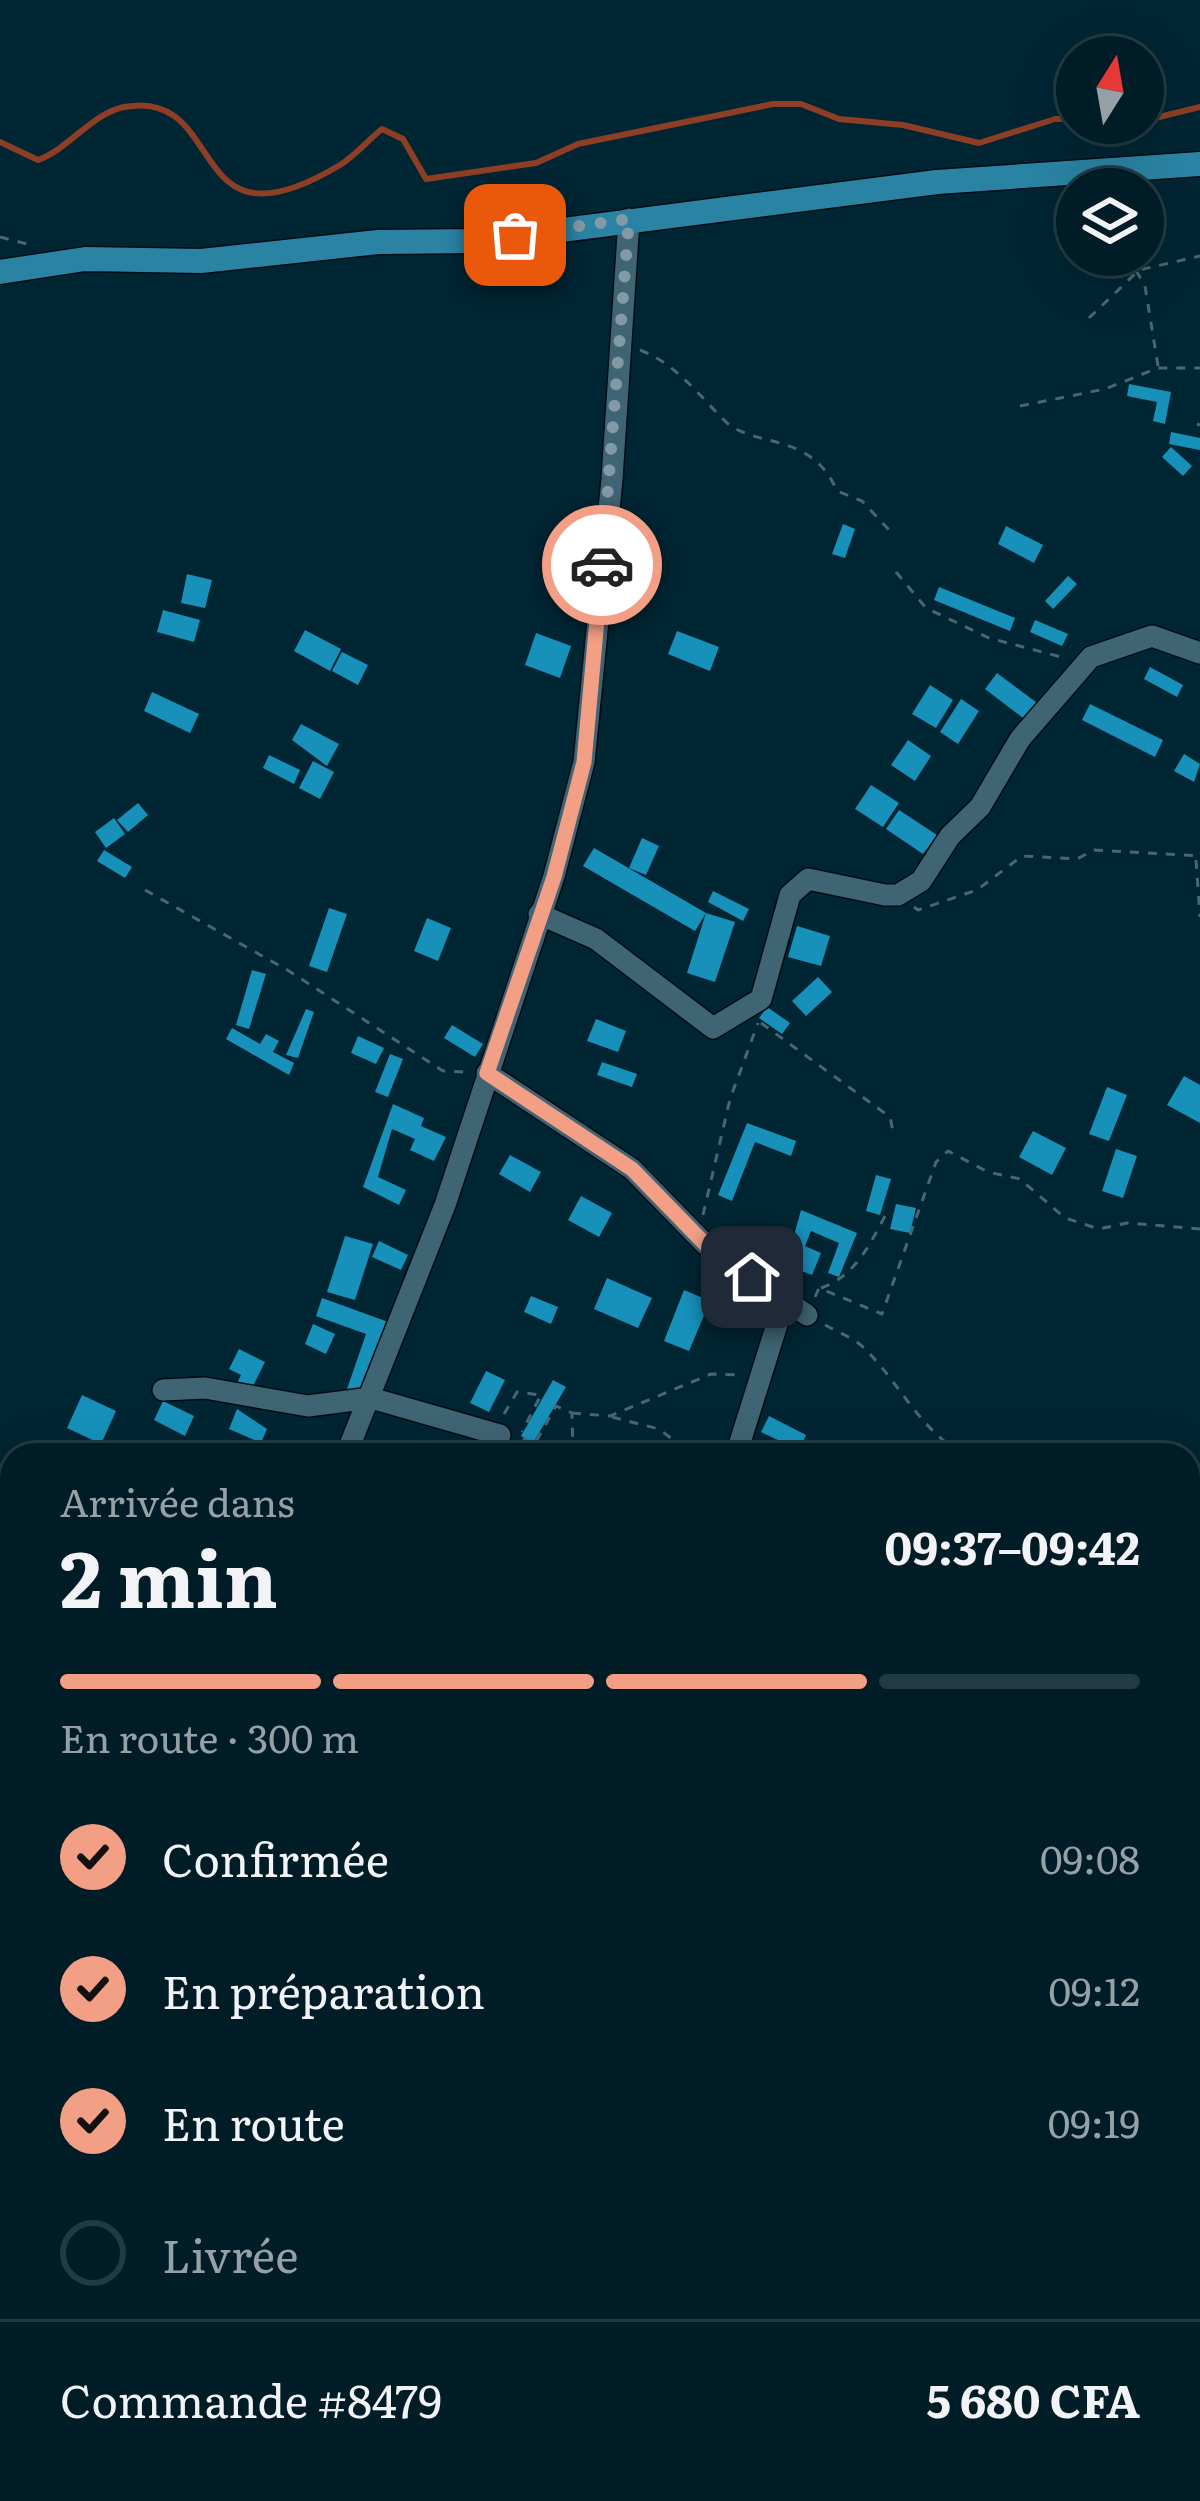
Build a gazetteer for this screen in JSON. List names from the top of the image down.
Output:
{
  "north": "top",
  "page": {
    "heading": ["2 min", "Arrivée dans", "09:37–09:42"],
    "panel": ["Commande #8479", "5 680 CFA"],
    "bar": "En route · 300 m",
    "list": [
      ["Confirmée", "09:08"],
      ["En préparation", "09:12"],
      ["En route", "09:19"],
      "Livrée"
    ]
  }
}
